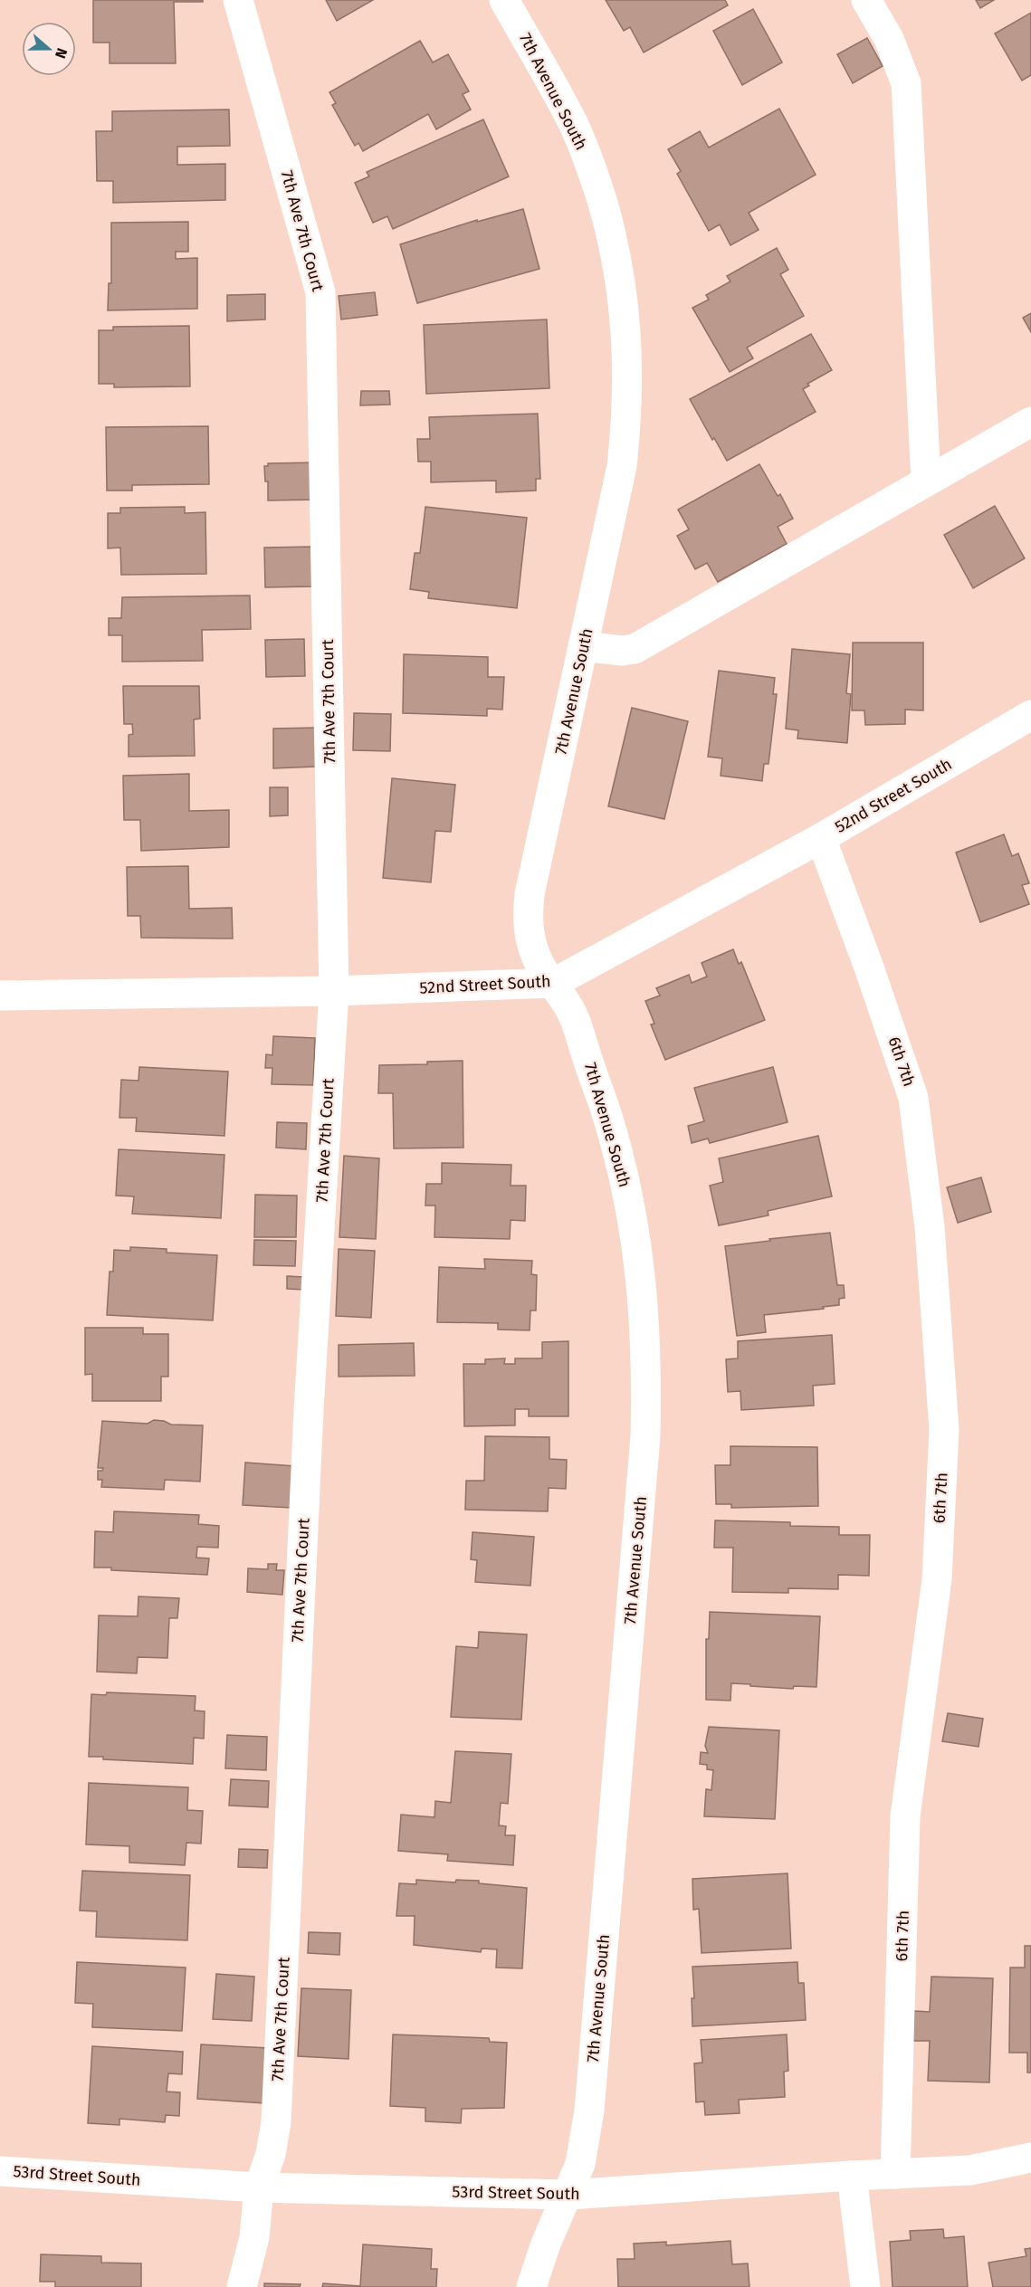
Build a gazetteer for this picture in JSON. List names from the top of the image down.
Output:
{
  "streets": {
    "street": [
      "7th Avenue South",
      "7th Ave 7th Court",
      "52nd Street South",
      "6th 7th",
      "53rd Street South"
    ]
  },
  "crossings": [
    ["7th Avenue South", "52nd Street South"],
    ["7th Avenue South", "53rd Street South"],
    ["7th Ave 7th Court", "52nd Street South"],
    ["7th Ave 7th Court", "53rd Street South"],
    ["52nd Street South", "6th 7th"],
    ["6th 7th", "53rd Street South"]
  ],
  "north": "right"
}
